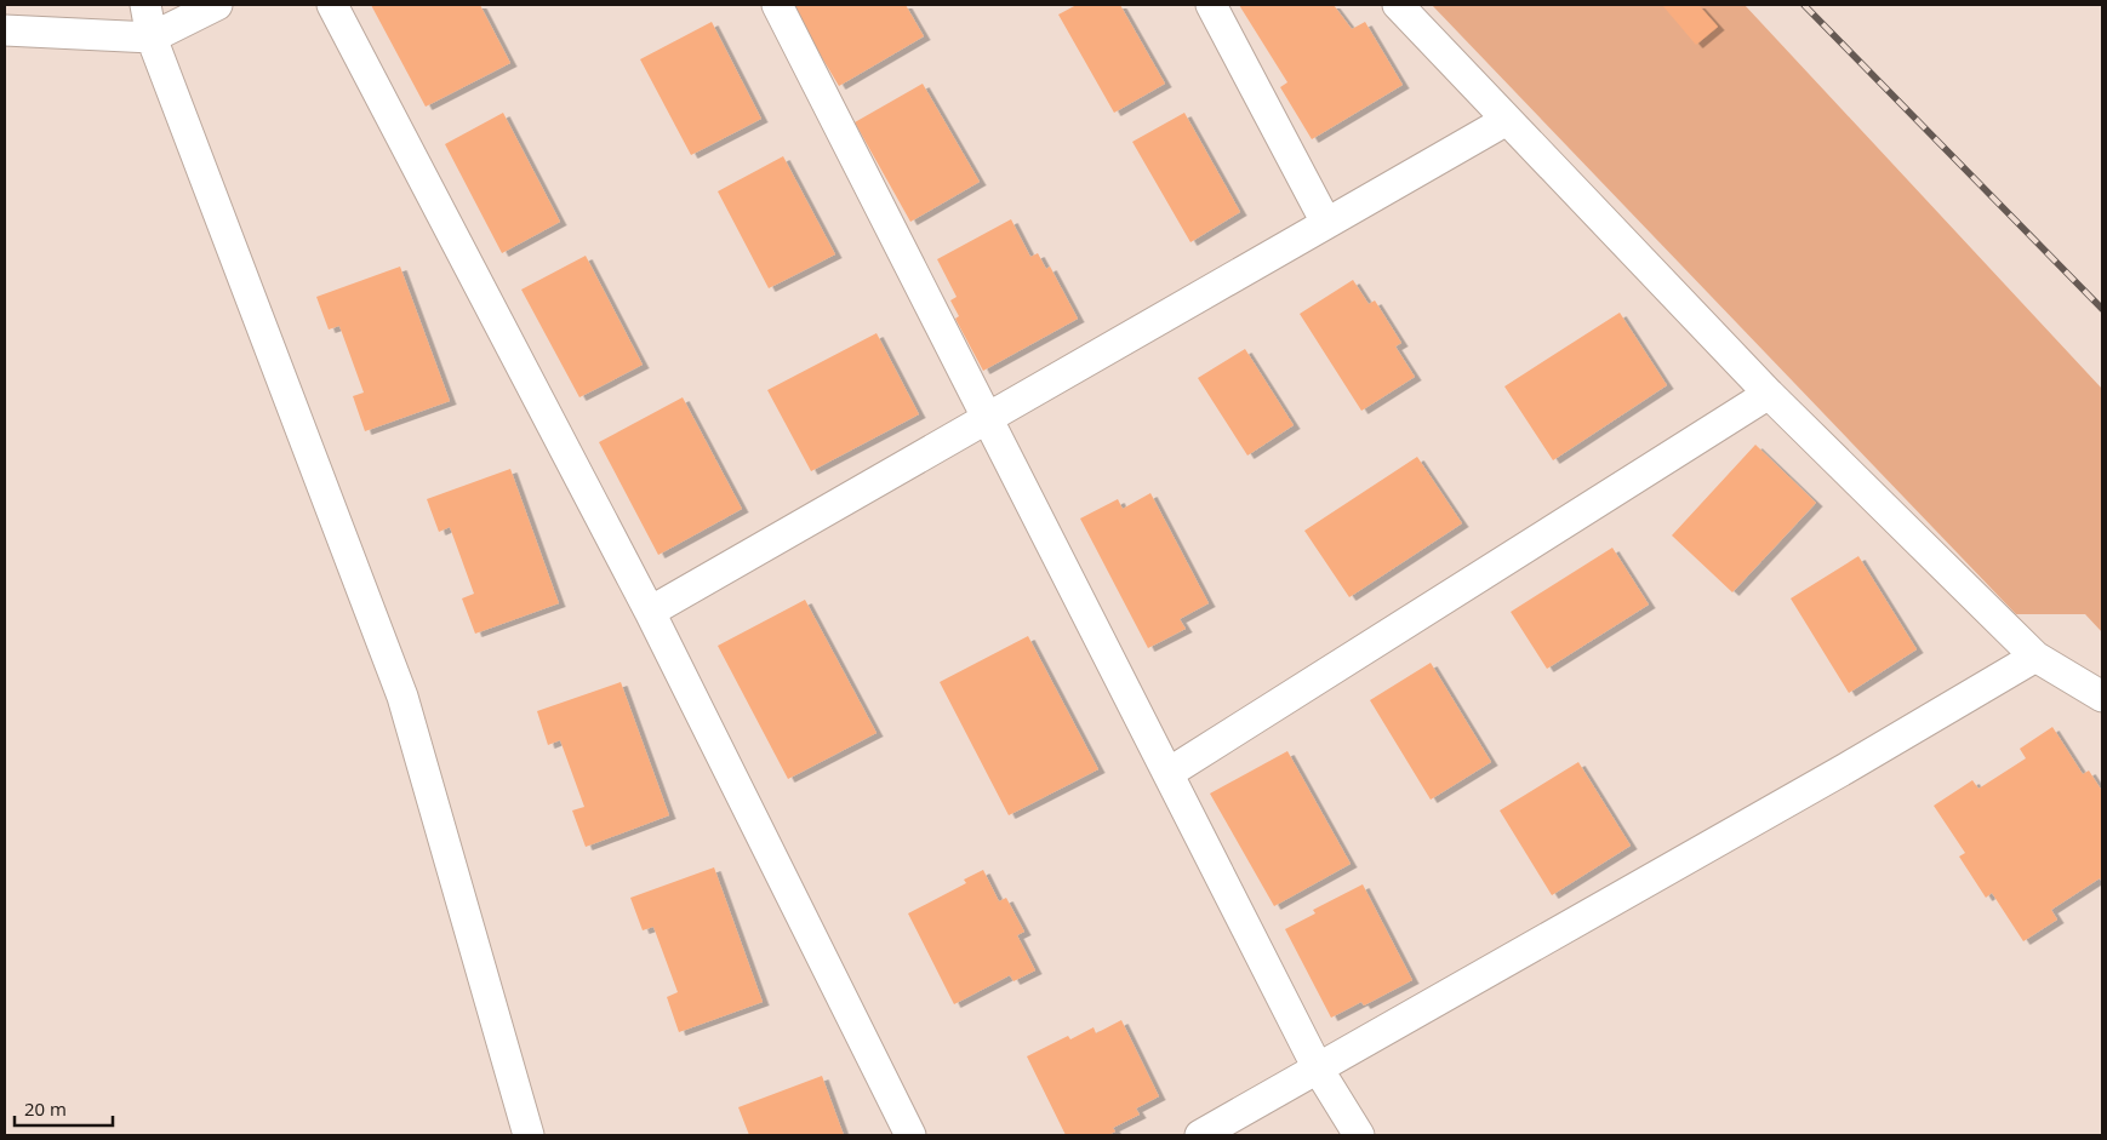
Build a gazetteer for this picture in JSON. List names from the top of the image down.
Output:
{
  "scale_bar": "20 m"
}
